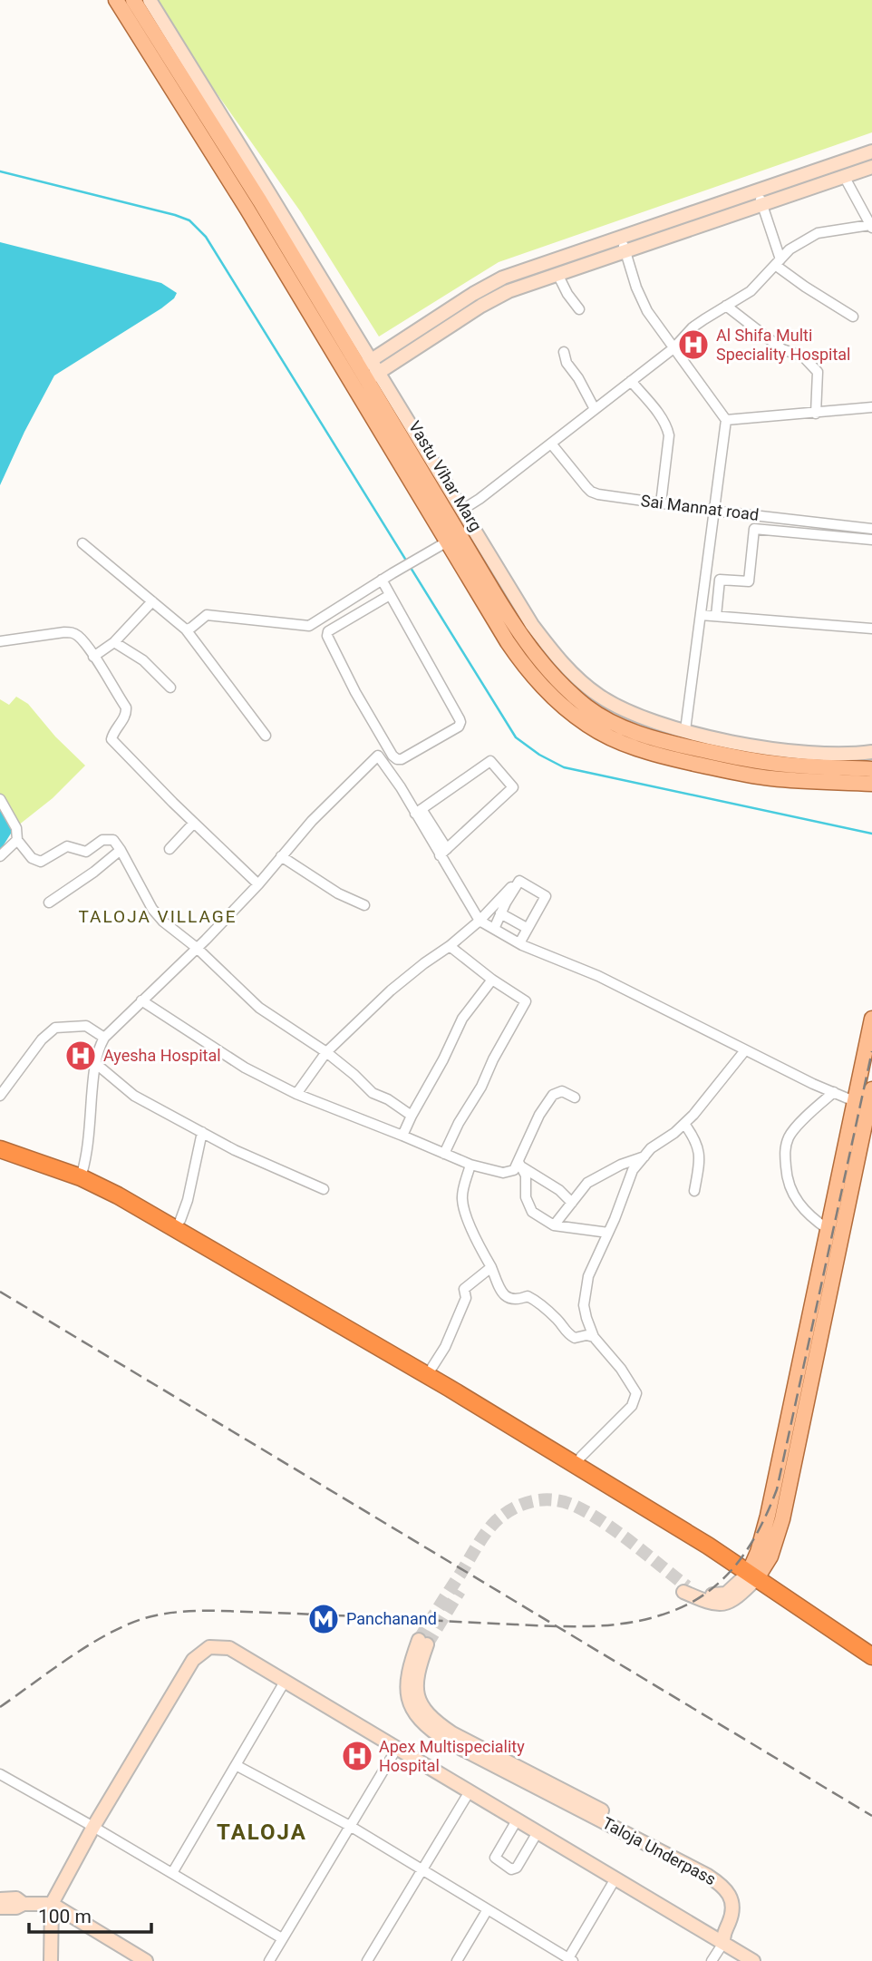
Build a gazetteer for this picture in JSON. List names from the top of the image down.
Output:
{
  "streets": {
    "main road": ["Vastu Vihar Marg"],
    "street": ["Sai Mannat road", "Taloja Underpass"]
  },
  "districts": ["TALOJA VILLAGE", "TALOJA"],
  "places": {
    "hospital": ["Al Shifa Multi Speciality Hospital", "Ayesha Hospital", "Apex Multispeciality Hospital"],
    "metro station": ["Panchanand"]
  },
  "scale_bar": "100 m"
}
